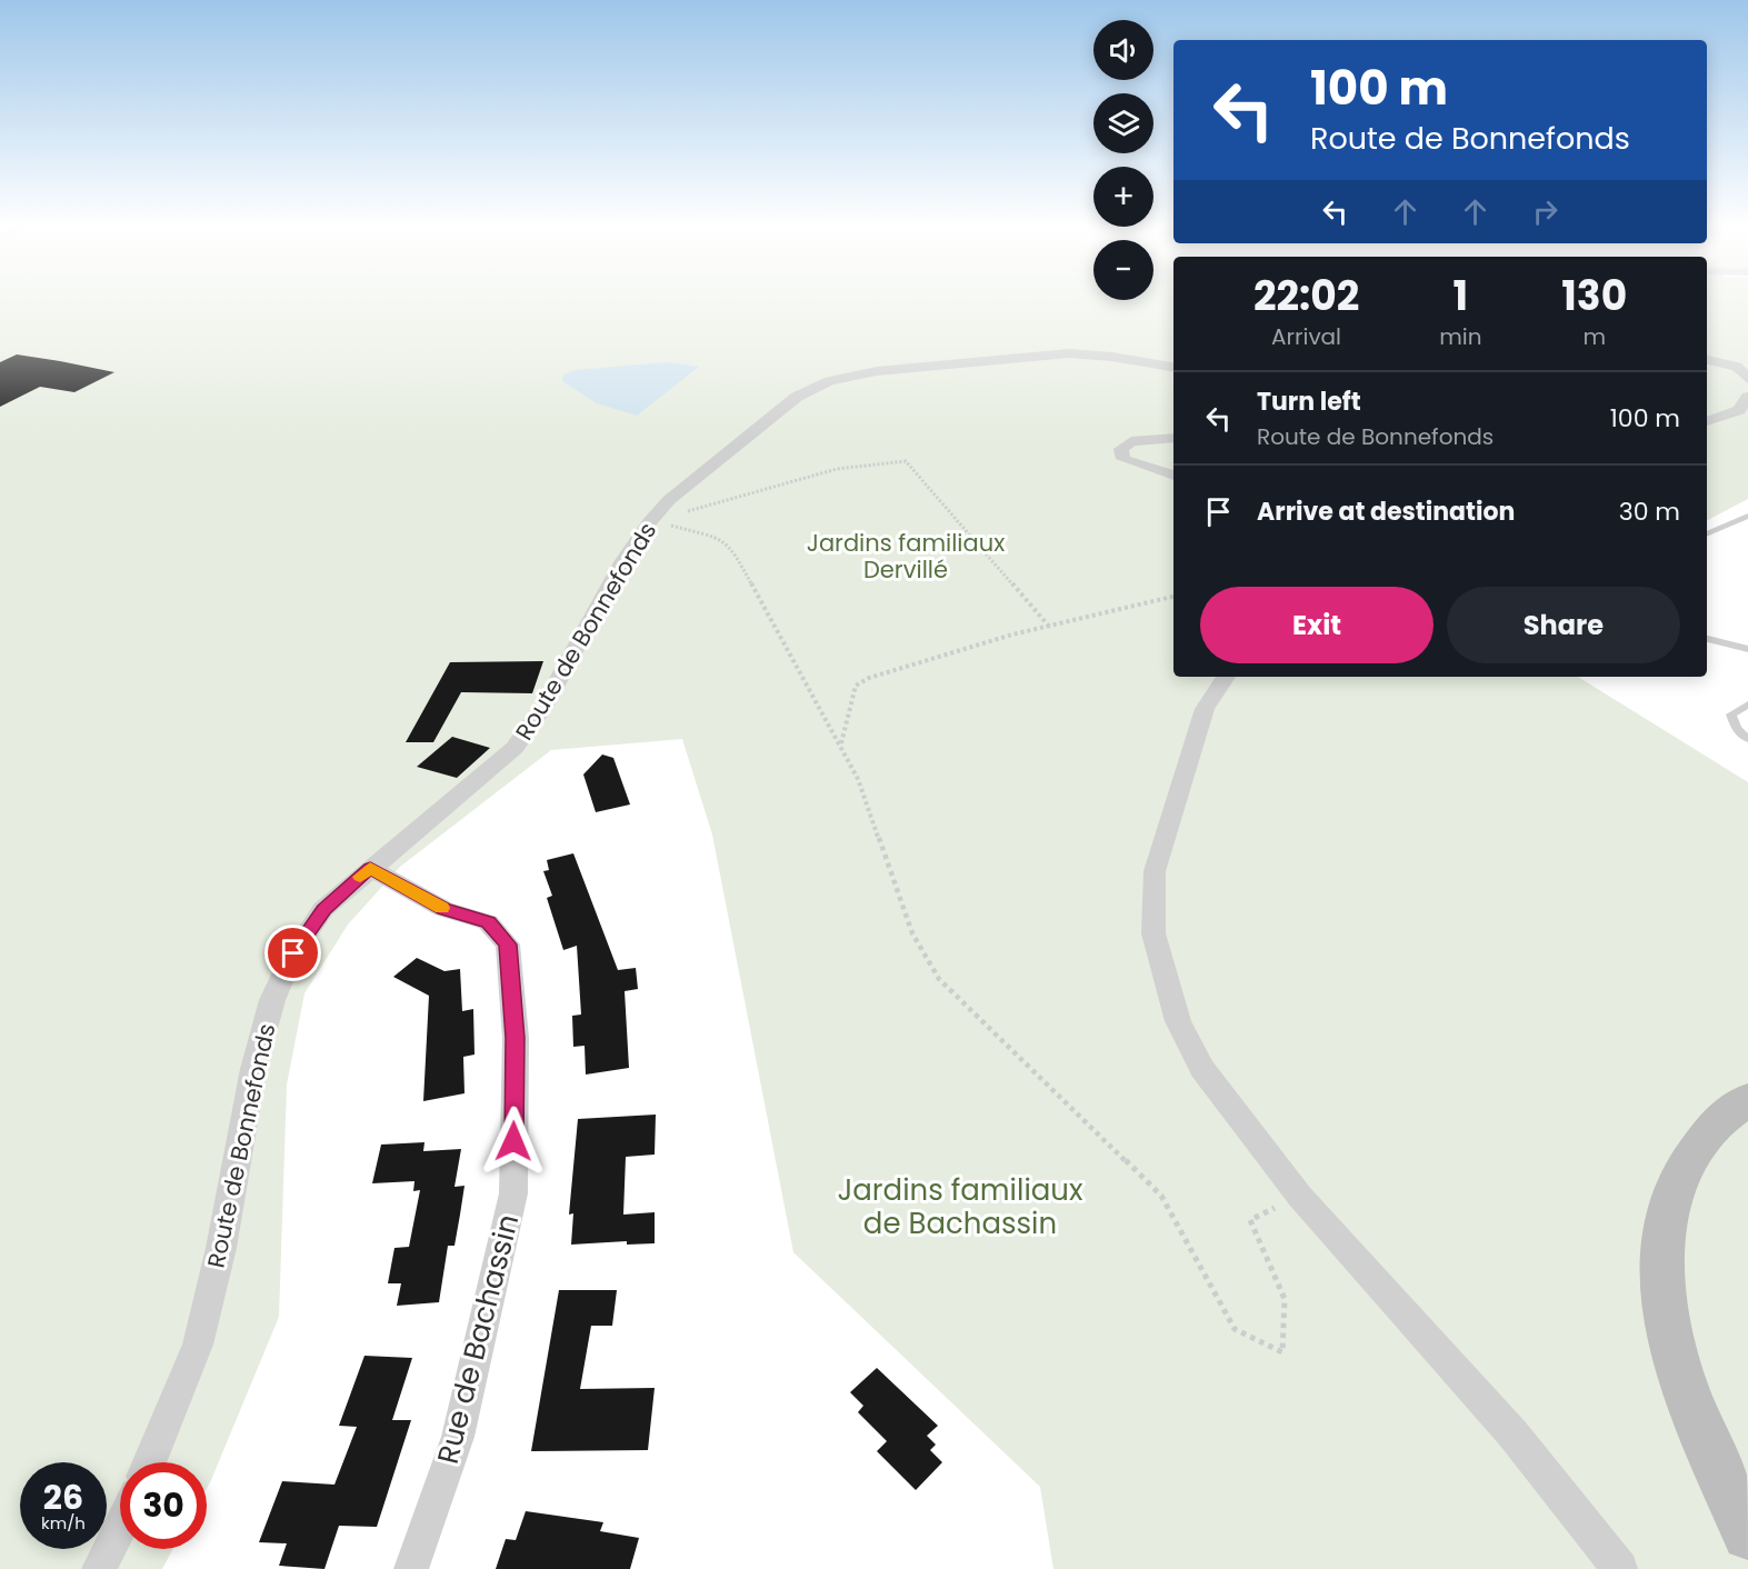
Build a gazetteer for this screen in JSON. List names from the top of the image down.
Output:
{
  "streets": {
    "street": ["Route de Bonnefonds", "Rue de Bachassin"]
  },
  "crossings": [
    ["Route de Bonnefonds", "Rue de Bachassin"]
  ],
  "parks": ["Jardins familiaux Dervillé", "Jardins familiaux de Bachassin"],
  "page": {
    "map_buttons": ["+", "−"],
    "turn": ["100 m", "Route de Bonnefonds"],
    "eta": [
      "22:02",
      "Arrival",
      "1",
      "min",
      "130",
      "m"
    ],
    "list": [
      {
        "name": "Turn left",
        "note": "Route de Bonnefonds",
        "value": "100 m"
      },
      {
        "name": "Arrive at destination",
        "value": "30 m"
      }
    ],
    "buttons": ["Exit", "Share"],
    "speed": "26 km/h",
    "limit": "30"
  }
}
